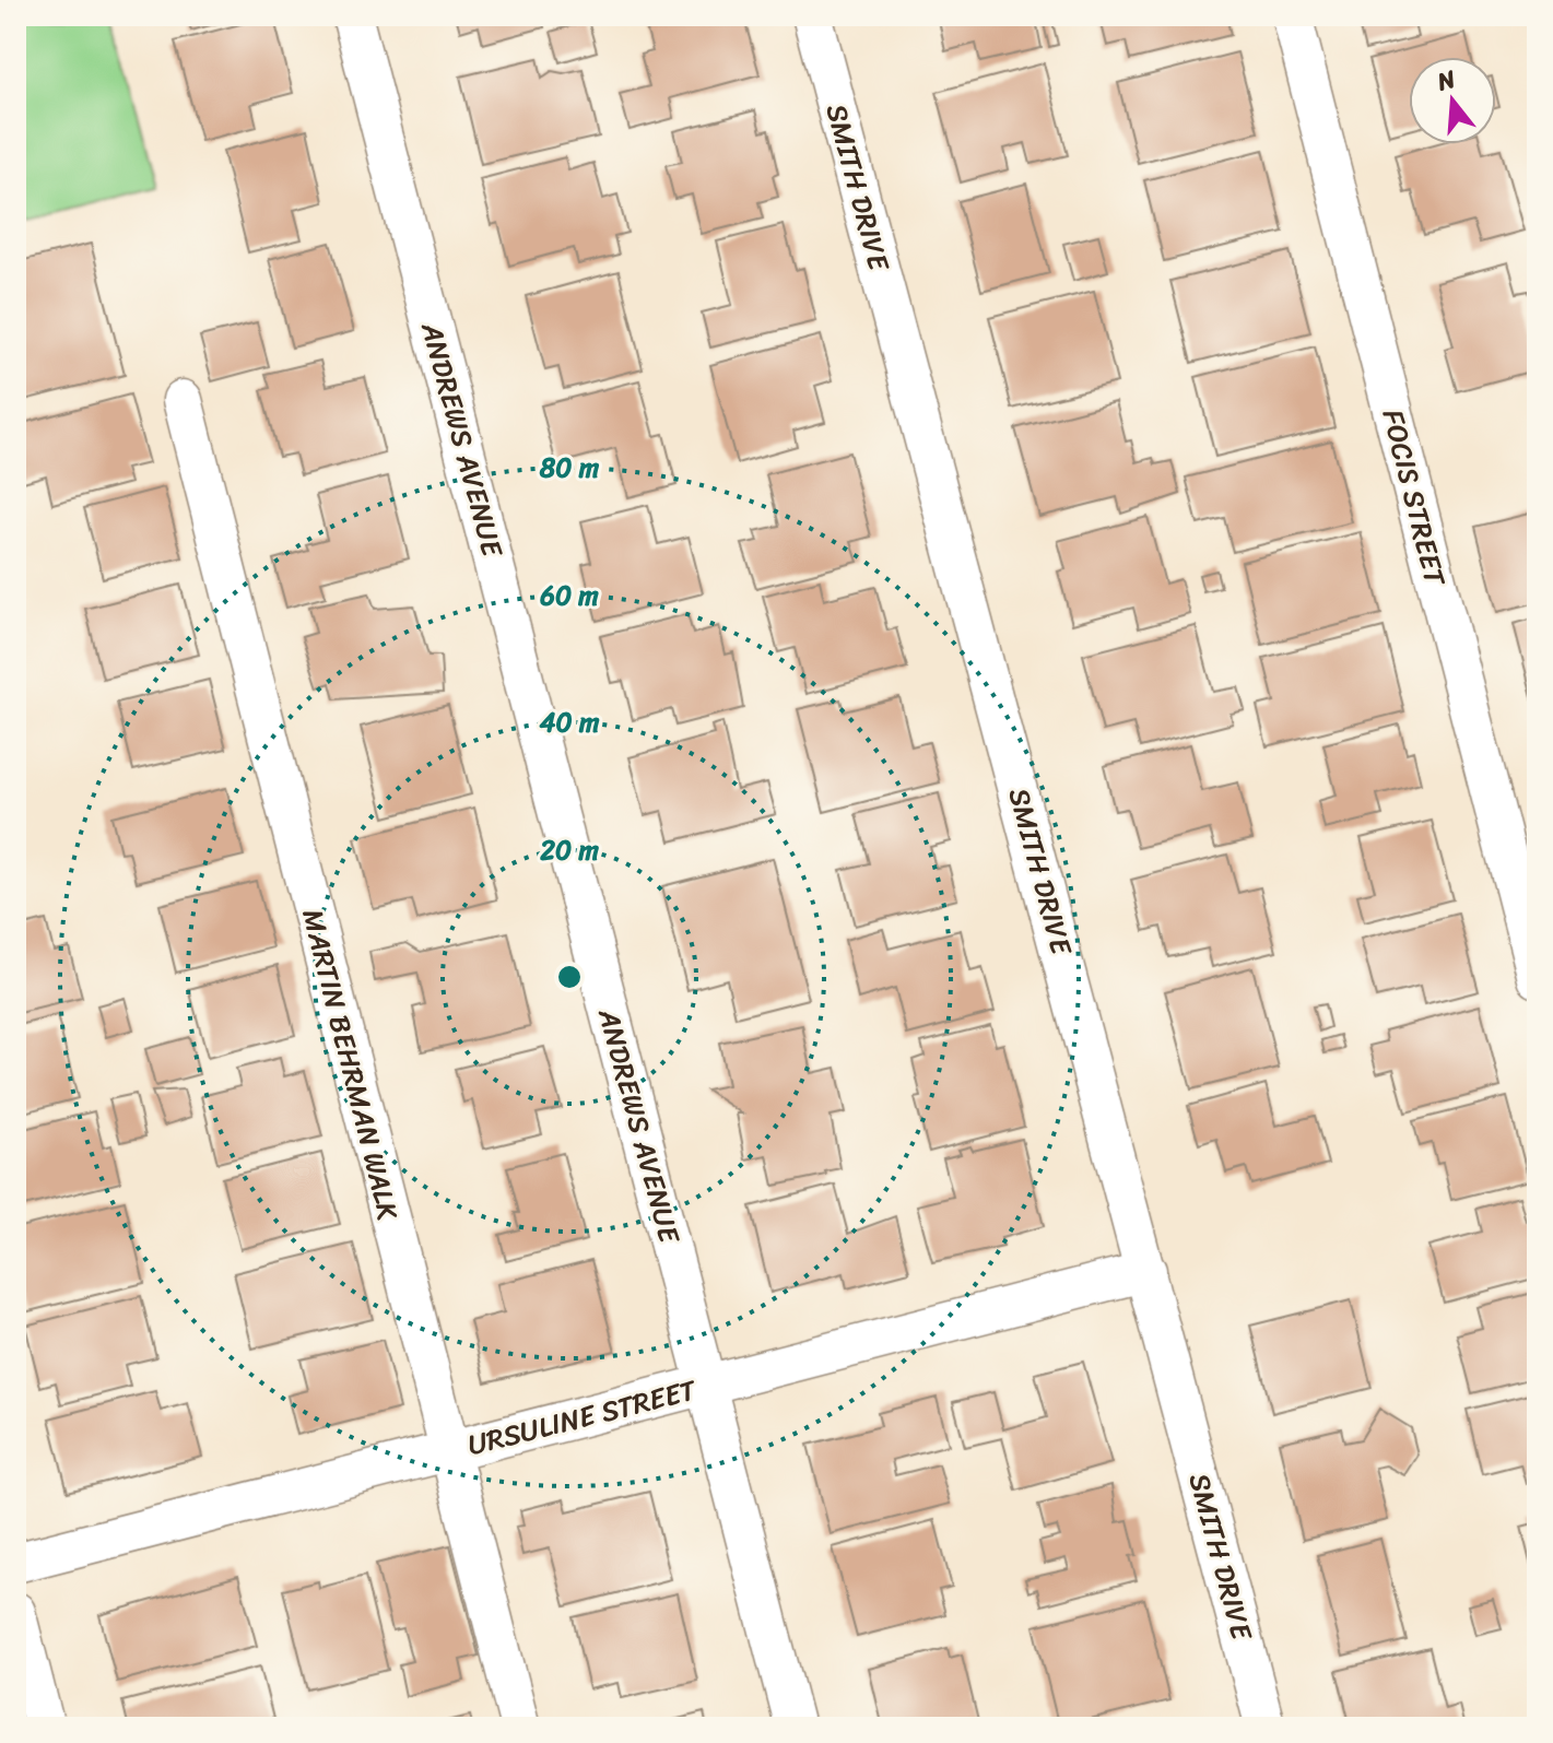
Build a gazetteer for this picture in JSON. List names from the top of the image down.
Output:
{
  "streets": {
    "street": [
      "SMITH DRIVE",
      "ANDREWS AVENUE",
      "FOCIS STREET",
      "MARTIN BEHRMAN WALK",
      "URSULINE STREET"
    ]
  },
  "crossings": [
    ["SMITH DRIVE", "URSULINE STREET"],
    ["ANDREWS AVENUE", "URSULINE STREET"],
    ["MARTIN BEHRMAN WALK", "URSULINE STREET"]
  ],
  "north": "top",
  "rings": [
    "80 m",
    "60 m",
    "40 m",
    "20 m"
  ]
}
